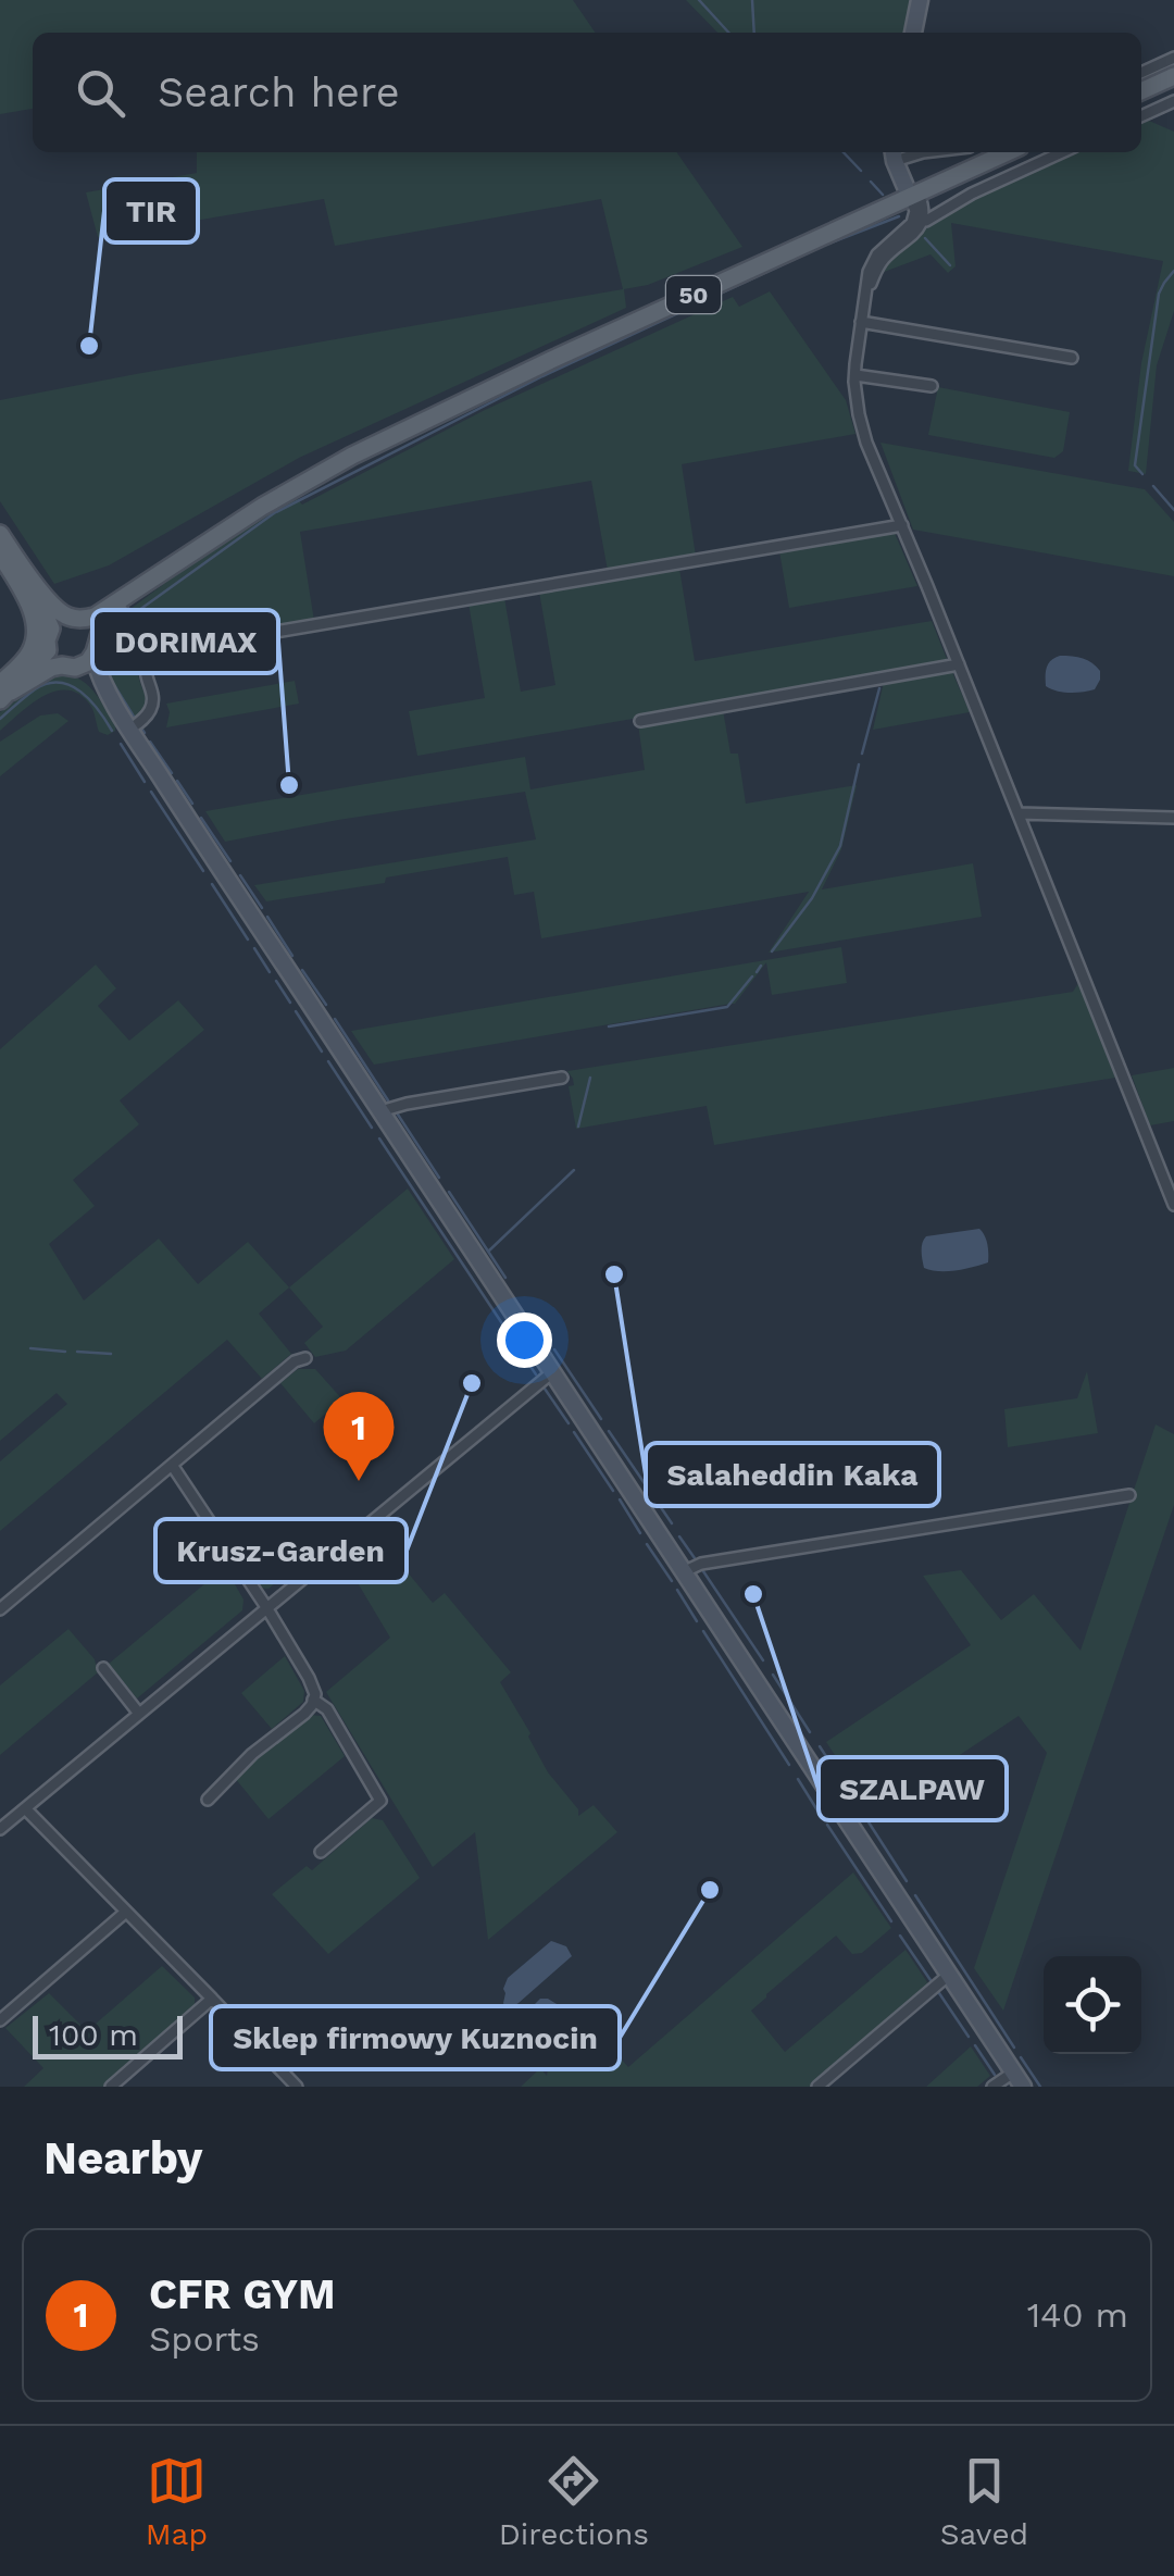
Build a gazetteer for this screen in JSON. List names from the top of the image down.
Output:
{
  "streets": {
    "main road": ["50"]
  },
  "places": [
    "TIR",
    "DORIMAX",
    "Salaheddin Kaka",
    "Krusz-Garden",
    "SZALPAW",
    "Sklep firmowy Kuznocin"
  ],
  "scale_bar": "100 m",
  "page": {
    "search": "Search here",
    "pins": "1",
    "scale": "100 m",
    "heading": "Nearby",
    "list": [
      {
        "mark": "1",
        "name": "CFR GYM",
        "note": "Sports",
        "value": "140 m"
      }
    ],
    "nav": ["Map", "Directions", "Saved"]
  }
}
